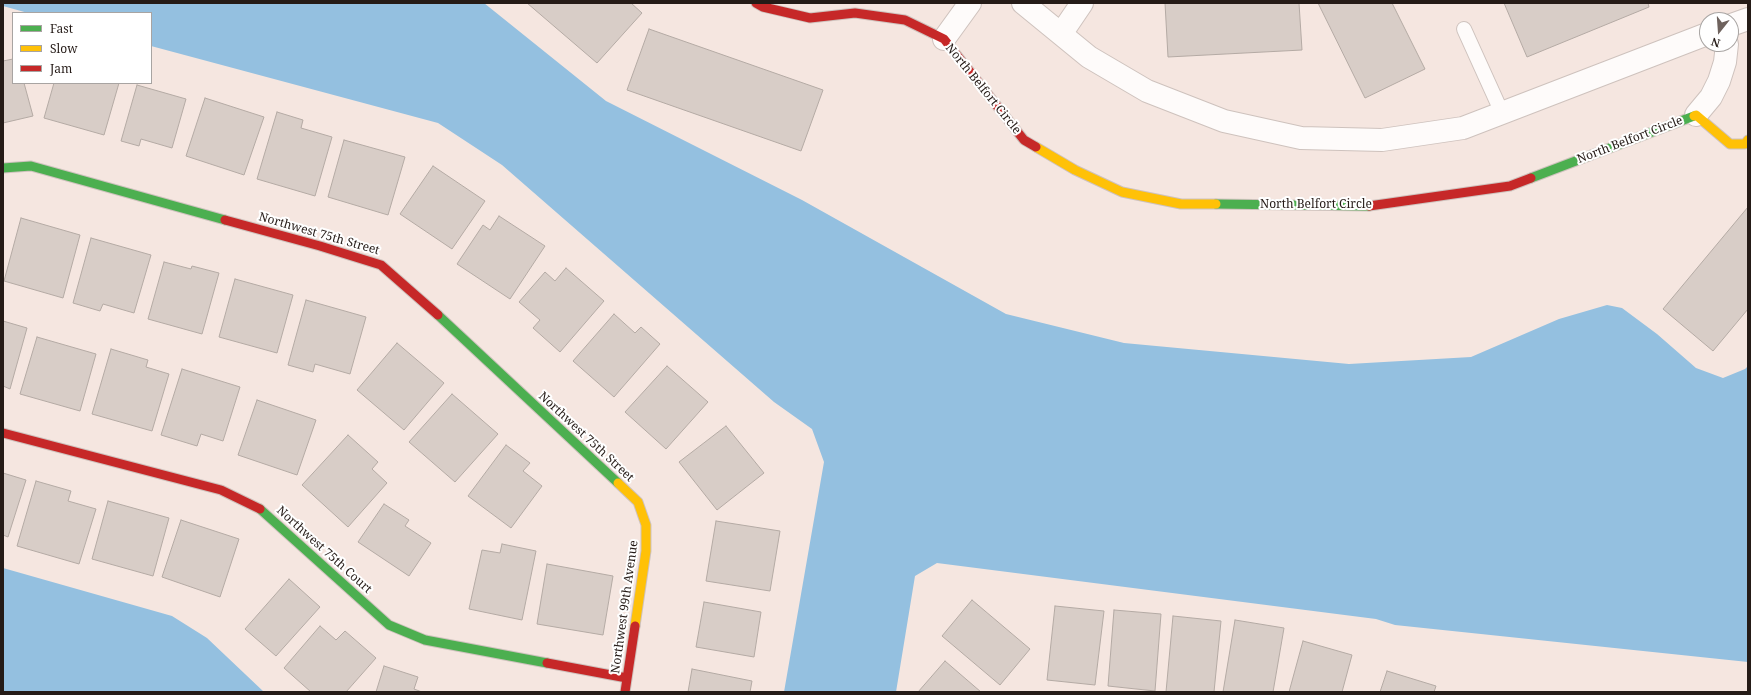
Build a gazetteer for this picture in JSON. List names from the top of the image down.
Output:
{
  "streets": {
    "street": [
      "North Belfort Circle",
      "Northwest 75th Street",
      "Northwest 75th Court",
      "Northwest 99th Avenue"
    ]
  },
  "crossings": [
    ["Northwest 75th Street", "Northwest 99th Avenue"],
    ["Northwest 75th Court", "Northwest 99th Avenue"]
  ],
  "legend": ["Fast", "Slow", "Jam"],
  "north": "bottom"
}
